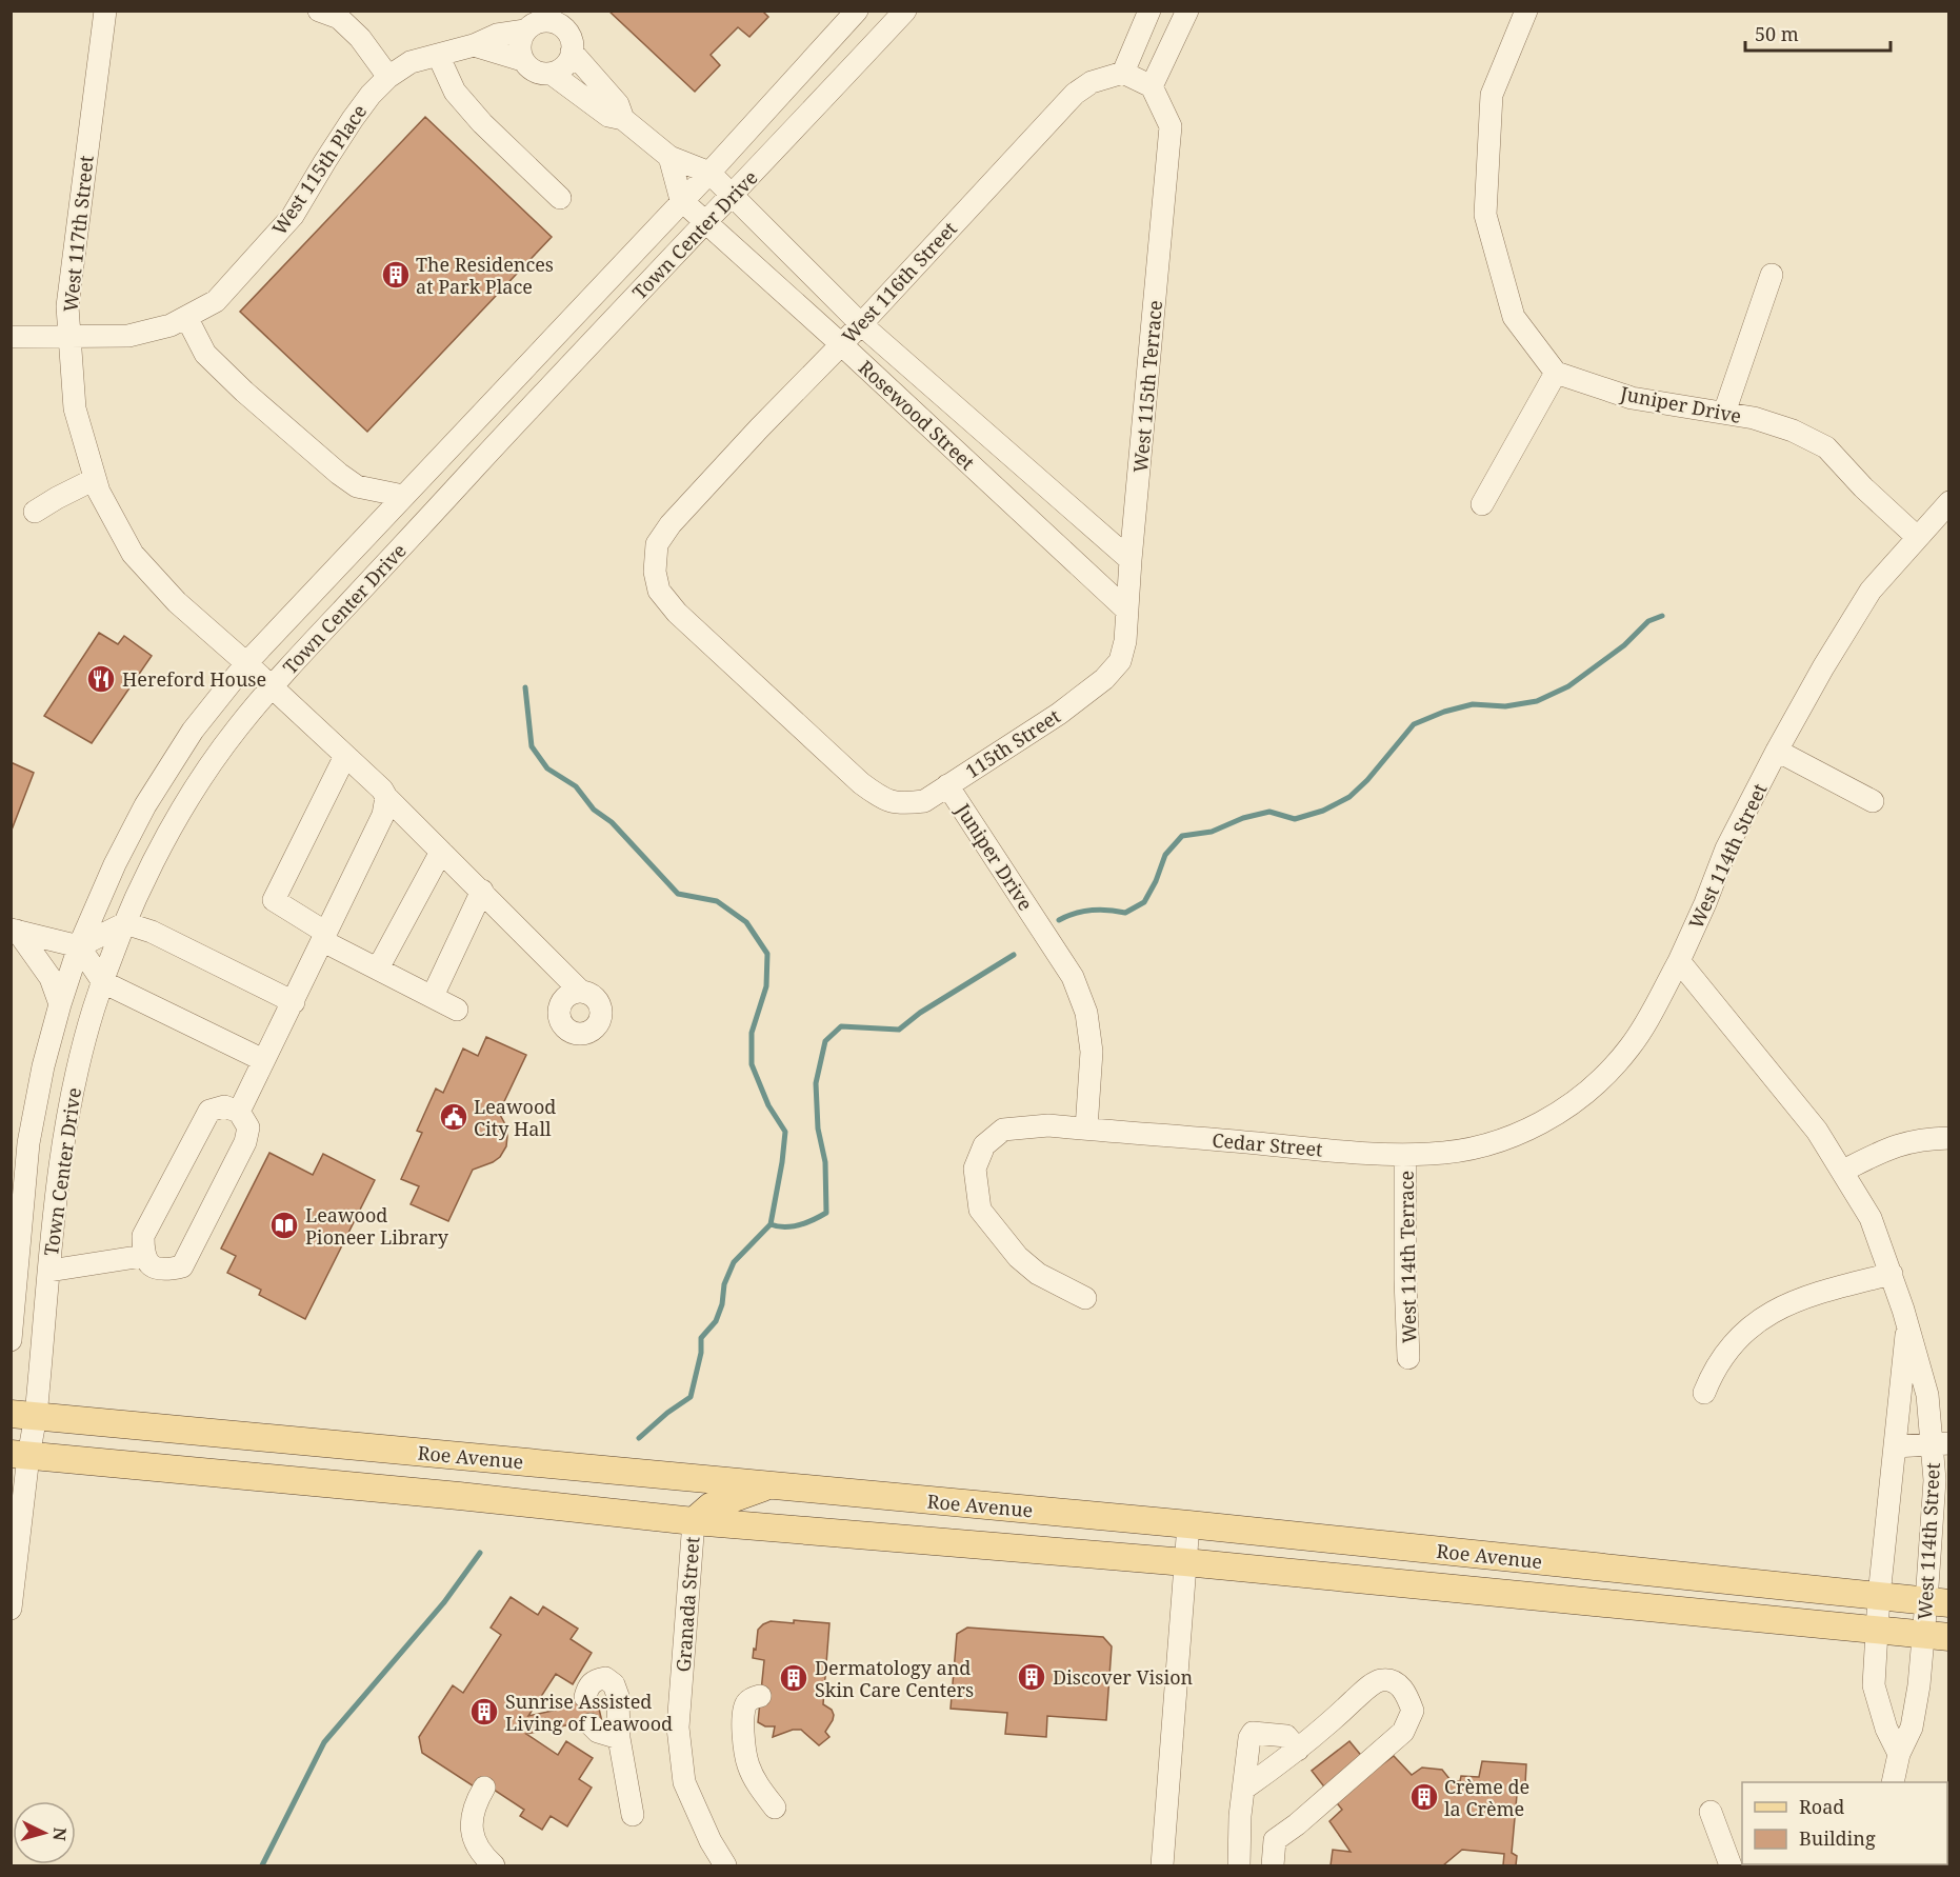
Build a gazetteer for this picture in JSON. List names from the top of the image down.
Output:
{
  "streets": {
    "main road": ["Roe Avenue"],
    "street": [
      "West 115th Place",
      "West 117th Street",
      "Town Center Drive",
      "West 116th Street",
      "West 115th Terrace",
      "Juniper Drive",
      "Rosewood Street",
      "115th Street",
      "West 114th Street",
      "Cedar Street",
      "West 114th Terrace",
      "Granada Street"
    ]
  },
  "crossings": [
    ["West 115th Place", "West 117th Street"],
    ["West 115th Place", "Rosewood Street"],
    ["West 117th Street", "Town Center Drive"],
    ["Town Center Drive", "Rosewood Street"],
    ["Town Center Drive", "Roe Avenue"],
    ["West 116th Street", "Juniper Drive"],
    ["West 116th Street", "Rosewood Street"],
    ["West 115th Terrace", "Rosewood Street"],
    ["West 115th Terrace", "115th Street"],
    ["Juniper Drive", "115th Street"],
    ["Juniper Drive", "West 114th Street"],
    ["Juniper Drive", "Cedar Street"],
    ["West 114th Street", "Cedar Street"],
    ["West 114th Street", "Roe Avenue"],
    ["Cedar Street", "West 114th Terrace"],
    ["Roe Avenue", "Granada Street"]
  ],
  "places": {
    "building": [
      "The Residences at Park Place",
      "Discover Vision",
      "Dermatology and Skin Care Centers",
      "Sunrise Assisted Living of Leawood",
      "Crème de la Crème"
    ],
    "restaurant": ["Hereford House"],
    "public building": ["Leawood City Hall"],
    "library": ["Leawood Pioneer Library"]
  },
  "legend": ["Road", "Building"],
  "scale_bar": "50 m",
  "north": "right"
}
